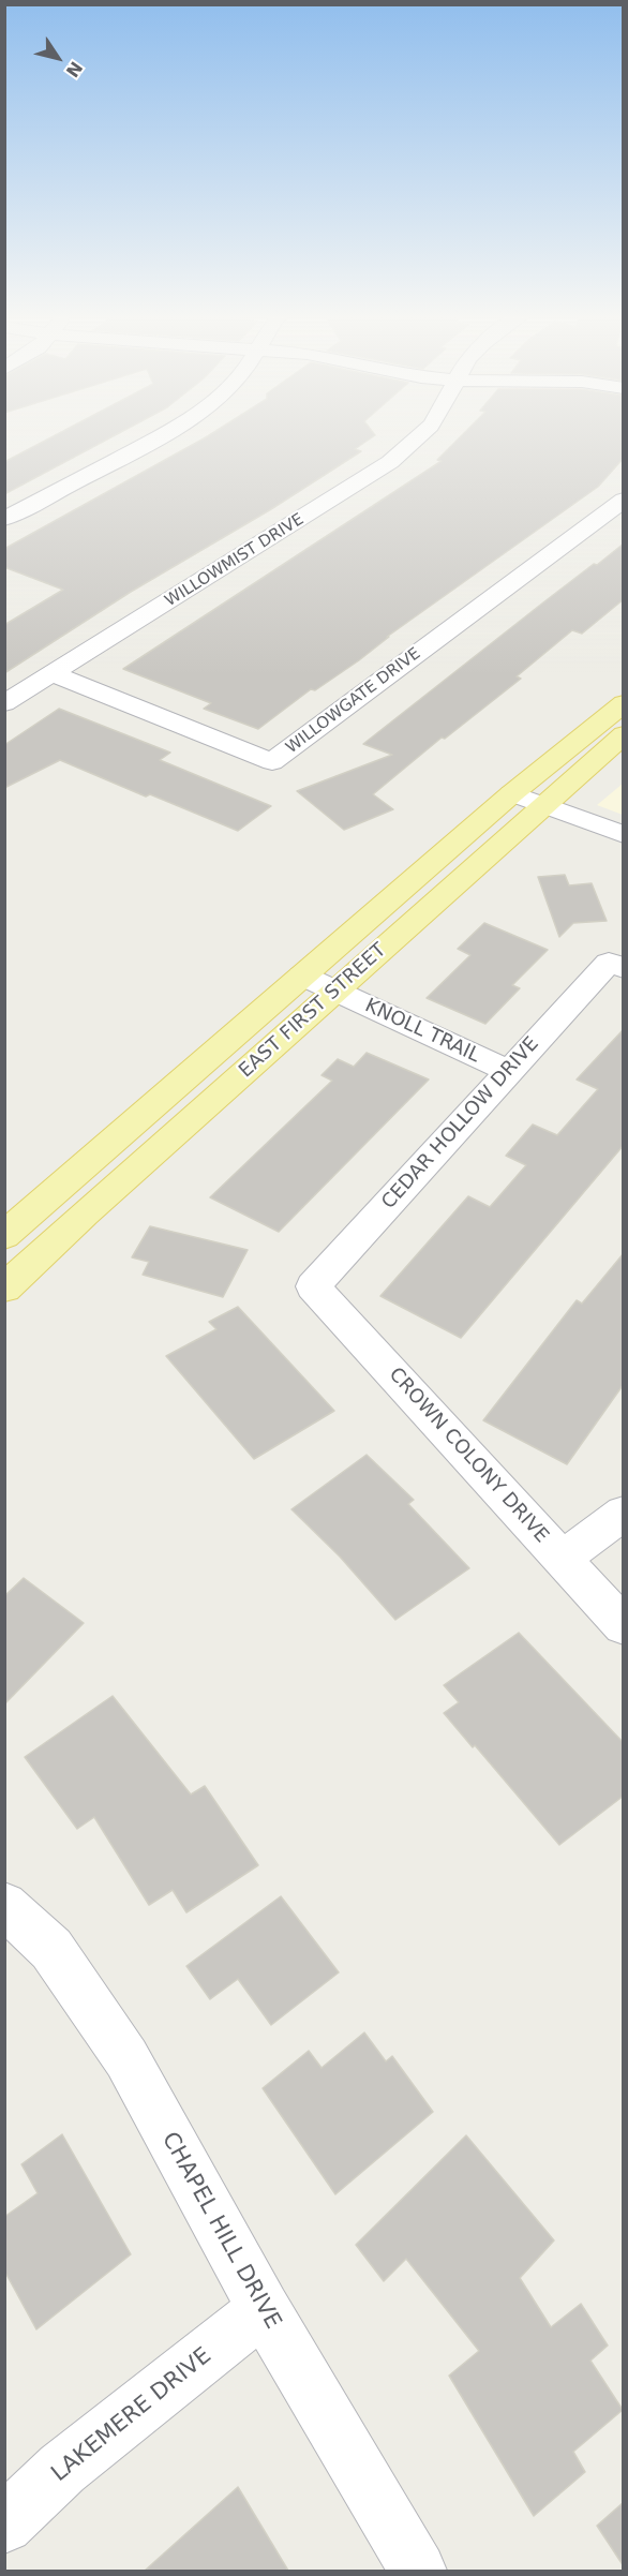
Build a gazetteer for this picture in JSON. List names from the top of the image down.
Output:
{
  "streets": {
    "main road": ["EAST FIRST STREET"],
    "street": [
      "WILLOWMIST DRIVE",
      "WILLOWGATE DRIVE",
      "KNOLL TRAIL",
      "CEDAR HOLLOW DRIVE",
      "CROWN COLONY DRIVE",
      "CHAPEL HILL DRIVE",
      "LAKEMERE DRIVE"
    ]
  },
  "crossings": [
    ["WILLOWMIST DRIVE", "WILLOWGATE DRIVE"],
    ["EAST FIRST STREET", "KNOLL TRAIL"],
    ["KNOLL TRAIL", "CEDAR HOLLOW DRIVE"],
    ["CEDAR HOLLOW DRIVE", "CROWN COLONY DRIVE"],
    ["CHAPEL HILL DRIVE", "LAKEMERE DRIVE"]
  ],
  "north": "bottom right"
}
